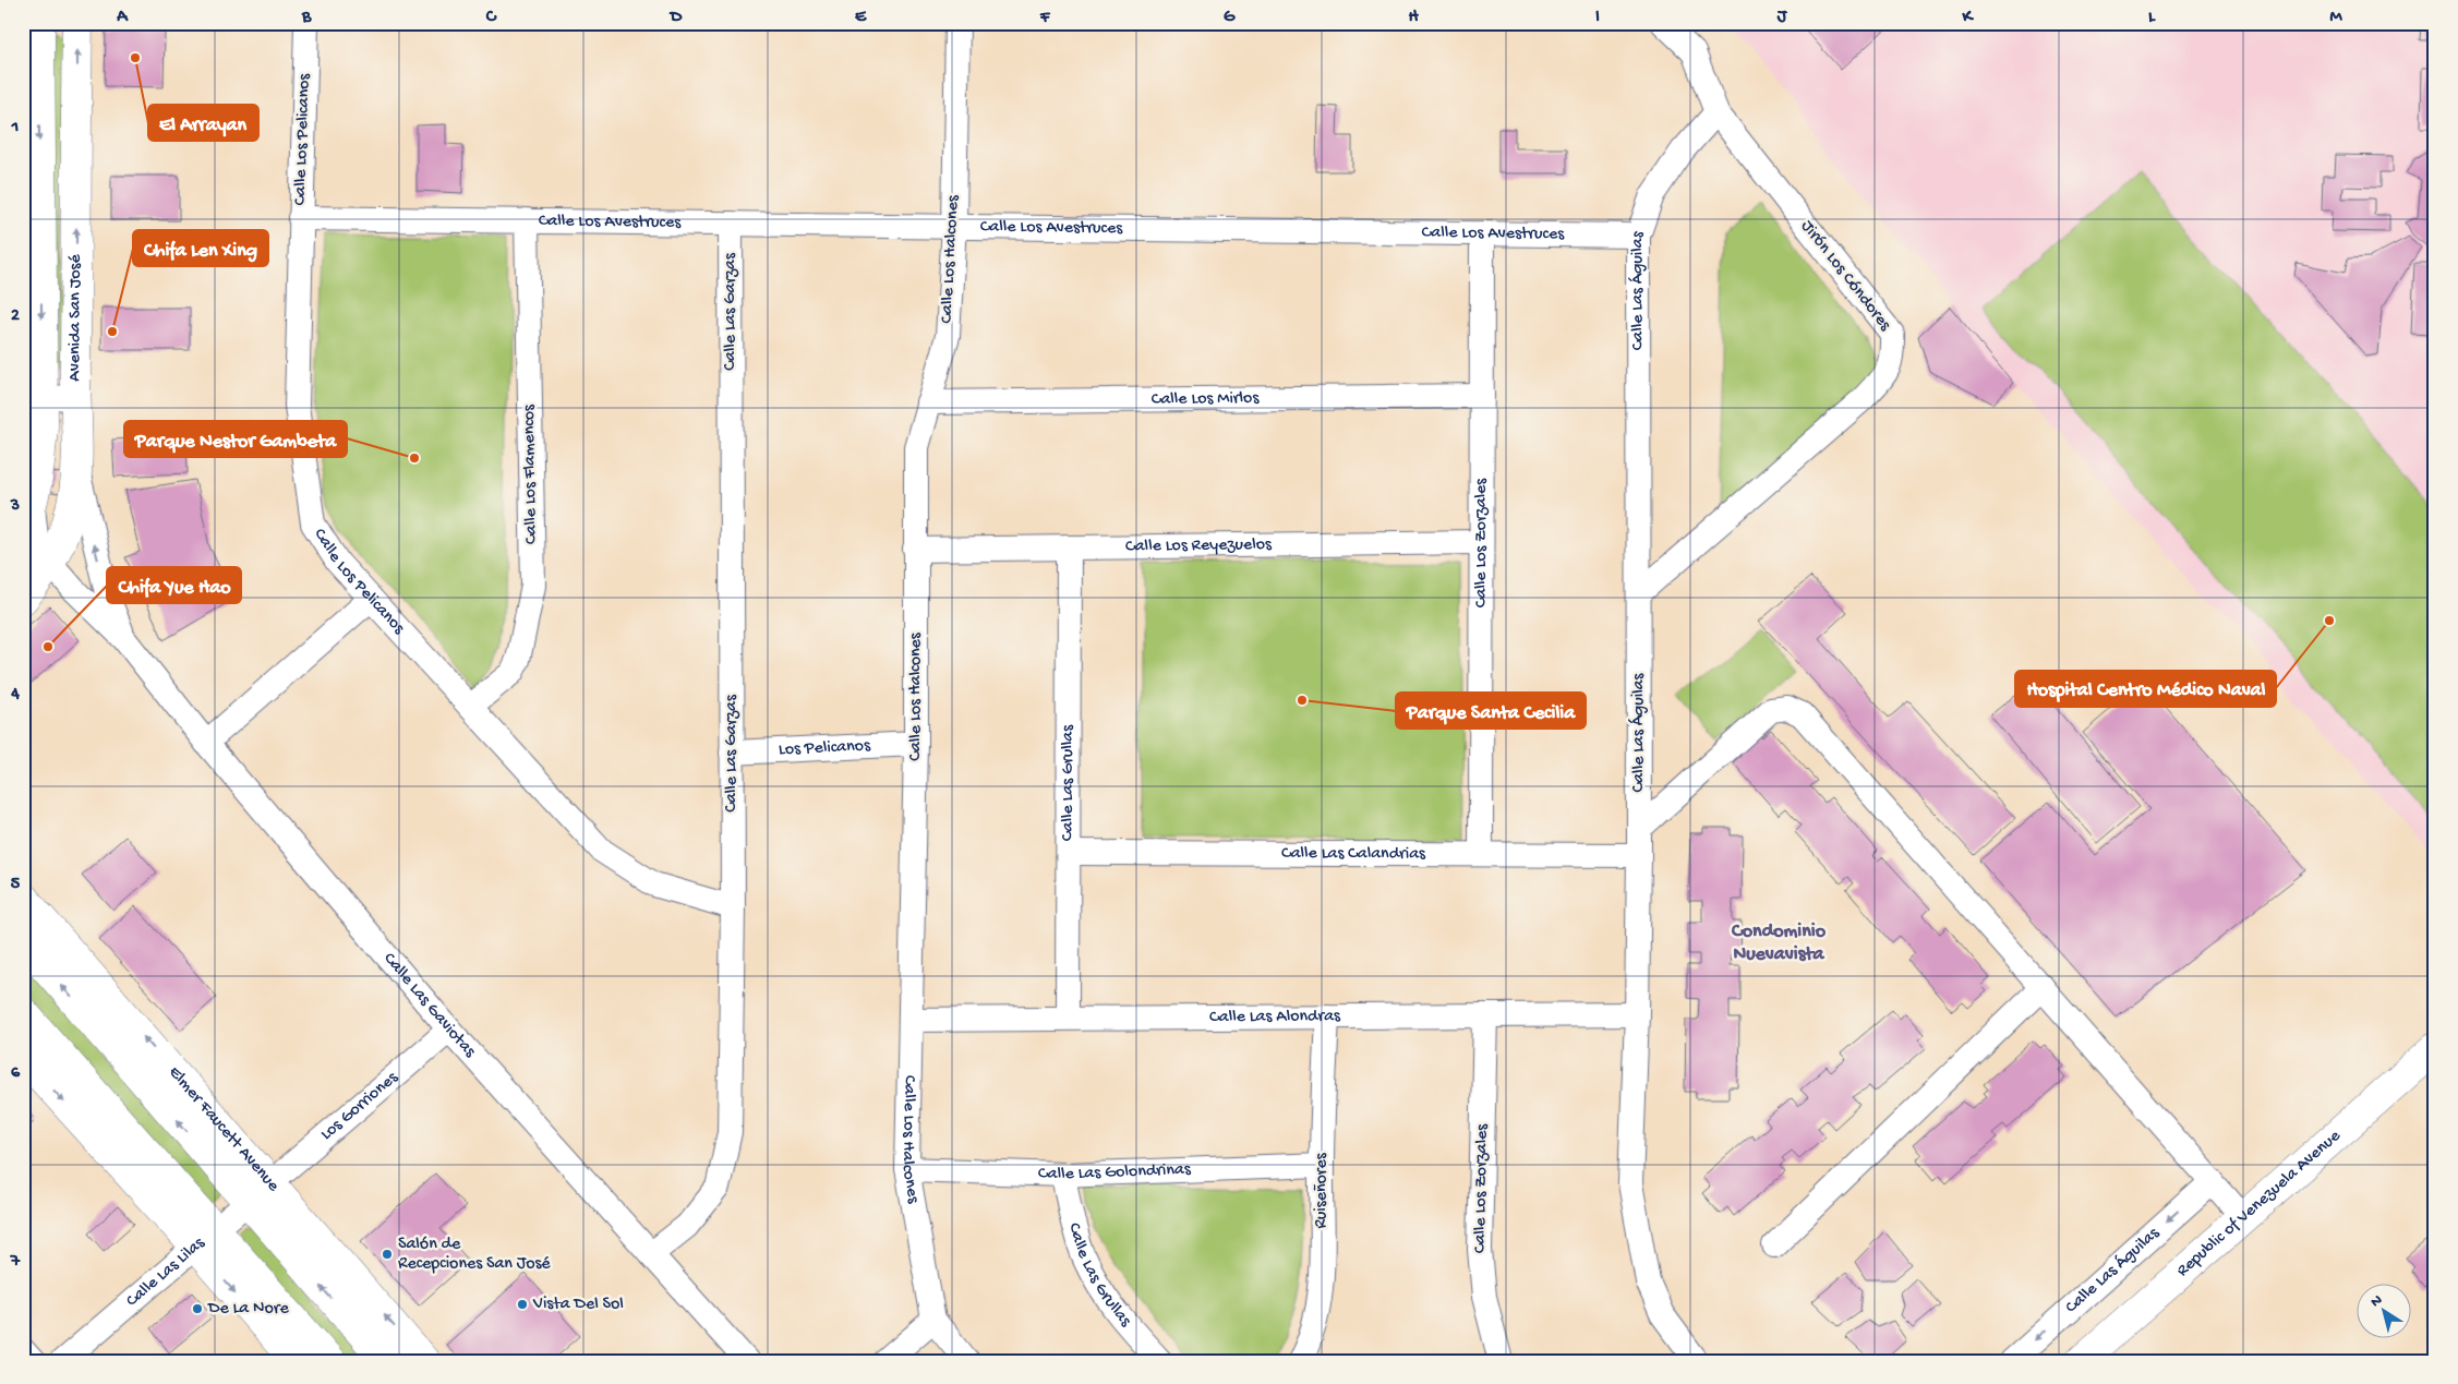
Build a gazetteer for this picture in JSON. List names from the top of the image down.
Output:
{
  "streets": {
    "main road": ["Avenida San José", "Elmer Faucett Avenue", "Republic of Venezuela Avenue"],
    "street": [
      "Calle Los Pelicanos",
      "Calle Los Avestruces",
      "Calle Los Halcones",
      "Jirón Los Cóndores",
      "Calle Las Águilas",
      "Calle Las Garzas",
      "Calle Los Mirlos",
      "Calle Los Flamencos",
      "Calle Los Zorzales",
      "Calle Los Reyezuelos",
      "Los Pelicanos",
      "Calle Las Grullas",
      "Calle Las Calandrias",
      "Calle Las Gaviotas",
      "Calle Las Alondras",
      "Los Gorriones",
      "Calle Las Golondrinas",
      "Ruiseñores",
      "Calle Las Lilas"
    ]
  },
  "crossings": [
    ["Calle Los Pelicanos", "Calle Los Avestruces"],
    ["Calle Los Pelicanos", "Calle Las Garzas"],
    ["Calle Los Pelicanos", "Calle Los Flamencos"],
    ["Calle Los Avestruces", "Calle Los Halcones"],
    ["Calle Los Avestruces", "Calle Las Águilas"],
    ["Calle Los Avestruces", "Calle Las Garzas"],
    ["Calle Los Avestruces", "Calle Los Flamencos"],
    ["Calle Los Avestruces", "Calle Los Zorzales"],
    ["Calle Los Halcones", "Calle Los Mirlos"],
    ["Calle Los Halcones", "Calle Los Reyezuelos"],
    ["Calle Los Halcones", "Los Pelicanos"],
    ["Calle Los Halcones", "Calle Las Alondras"],
    ["Calle Los Halcones", "Calle Las Golondrinas"],
    ["Jirón Los Cóndores", "Calle Las Águilas"],
    ["Calle Las Águilas", "Calle Las Calandrias"],
    ["Calle Las Águilas", "Calle Las Alondras"],
    ["Calle Las Garzas", "Los Pelicanos"],
    ["Calle Las Garzas", "Calle Las Gaviotas"],
    ["Avenida San José", "Calle Las Gaviotas"],
    ["Calle Los Mirlos", "Calle Los Zorzales"],
    ["Calle Los Zorzales", "Calle Los Reyezuelos"],
    ["Calle Los Zorzales", "Calle Las Calandrias"],
    ["Calle Los Zorzales", "Calle Las Alondras"],
    ["Calle Los Reyezuelos", "Calle Las Grullas"],
    ["Calle Las Grullas", "Calle Las Calandrias"],
    ["Calle Las Grullas", "Calle Las Alondras"],
    ["Calle Las Grullas", "Calle Las Golondrinas"],
    ["Calle Las Gaviotas", "Los Gorriones"],
    ["Calle Las Alondras", "Ruiseñores"],
    ["Los Gorriones", "Elmer Faucett Avenue"],
    ["Los Gorriones", "Calle Las Lilas"],
    ["Elmer Faucett Avenue", "Calle Las Lilas"],
    ["Calle Las Golondrinas", "Ruiseñores"]
  ],
  "districts": ["Condominio Nuevavista"],
  "places": [
    "El Arrayan",
    "Chifa Len Xing",
    "Parque Nestor Gambeta",
    "Hospital Centro Médico Naval",
    "Chifa Yue Hao",
    "Parque Santa Cecilia",
    "Salón de Recepciones San José",
    "Vista Del Sol",
    "De La Nore"
  ],
  "north": "top left",
  "grid": {
    "columns": [
      "A",
      "B",
      "C",
      "D",
      "E",
      "F",
      "G",
      "H",
      "I",
      "J",
      "K",
      "L",
      "M"
    ],
    "rows": [
      "1",
      "2",
      "3",
      "4",
      "5",
      "6",
      "7"
    ]
  }
}
